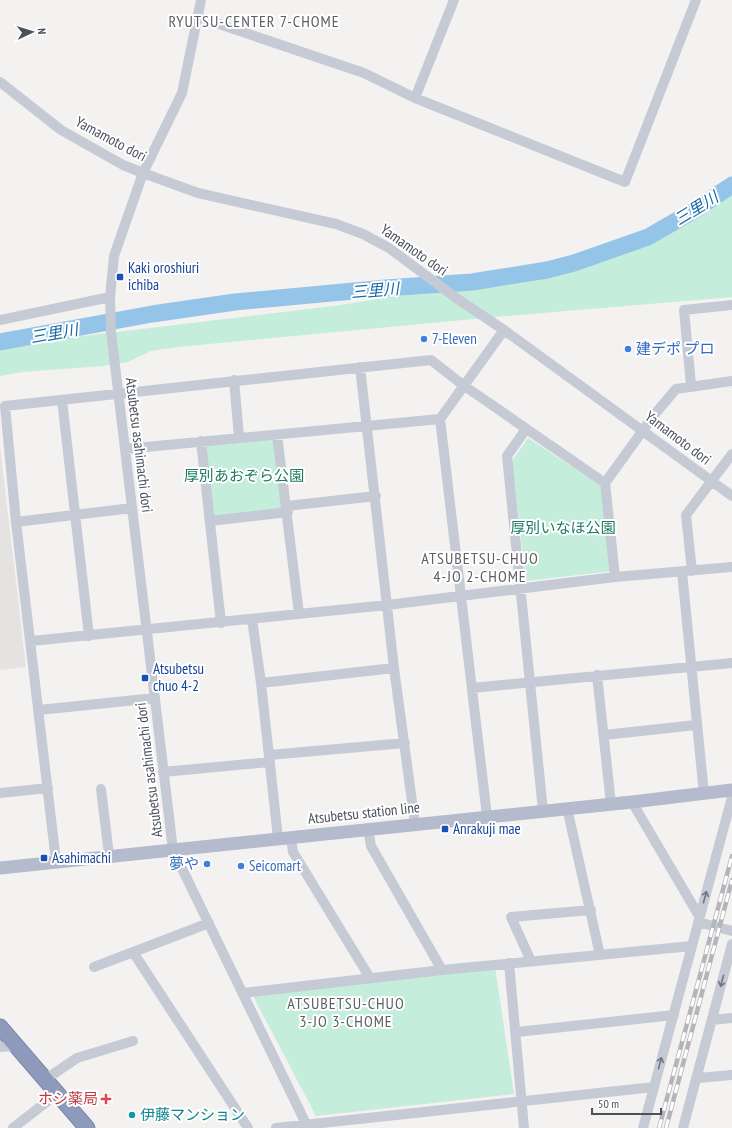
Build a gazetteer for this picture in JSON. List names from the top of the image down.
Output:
{
  "streets": {
    "main road": ["Atsubetsu station line"],
    "street": ["Yamamoto dori", "Atsubetsu asahimachi dori"]
  },
  "crossings": [
    ["Atsubetsu asahimachi dori", "Atsubetsu station line"]
  ],
  "districts": ["RYUTSU-CENTER 7-CHOME", "ATSUBETSU-CHUO 4-JO 2-CHOME", "ATSUBETSU-CHUO 3-JO 3-CHOME"],
  "water": ["三里川"],
  "parks": ["厚別あおぞら公園", "厚別いなほ公園"],
  "places": {
    "transit": [
      "Kaki oroshiuri ichiba",
      "Atsubetsu chuo 4-2",
      "Anrakuji mae",
      "Asahimachi"
    ],
    "other": [
      "7-Eleven",
      "建デポ プロ",
      "夢や",
      "Seicomart",
      "伊藤マンション"
    ],
    "health": ["ホシ薬局"]
  },
  "scale_bar": "50 m",
  "north": "right"
}
